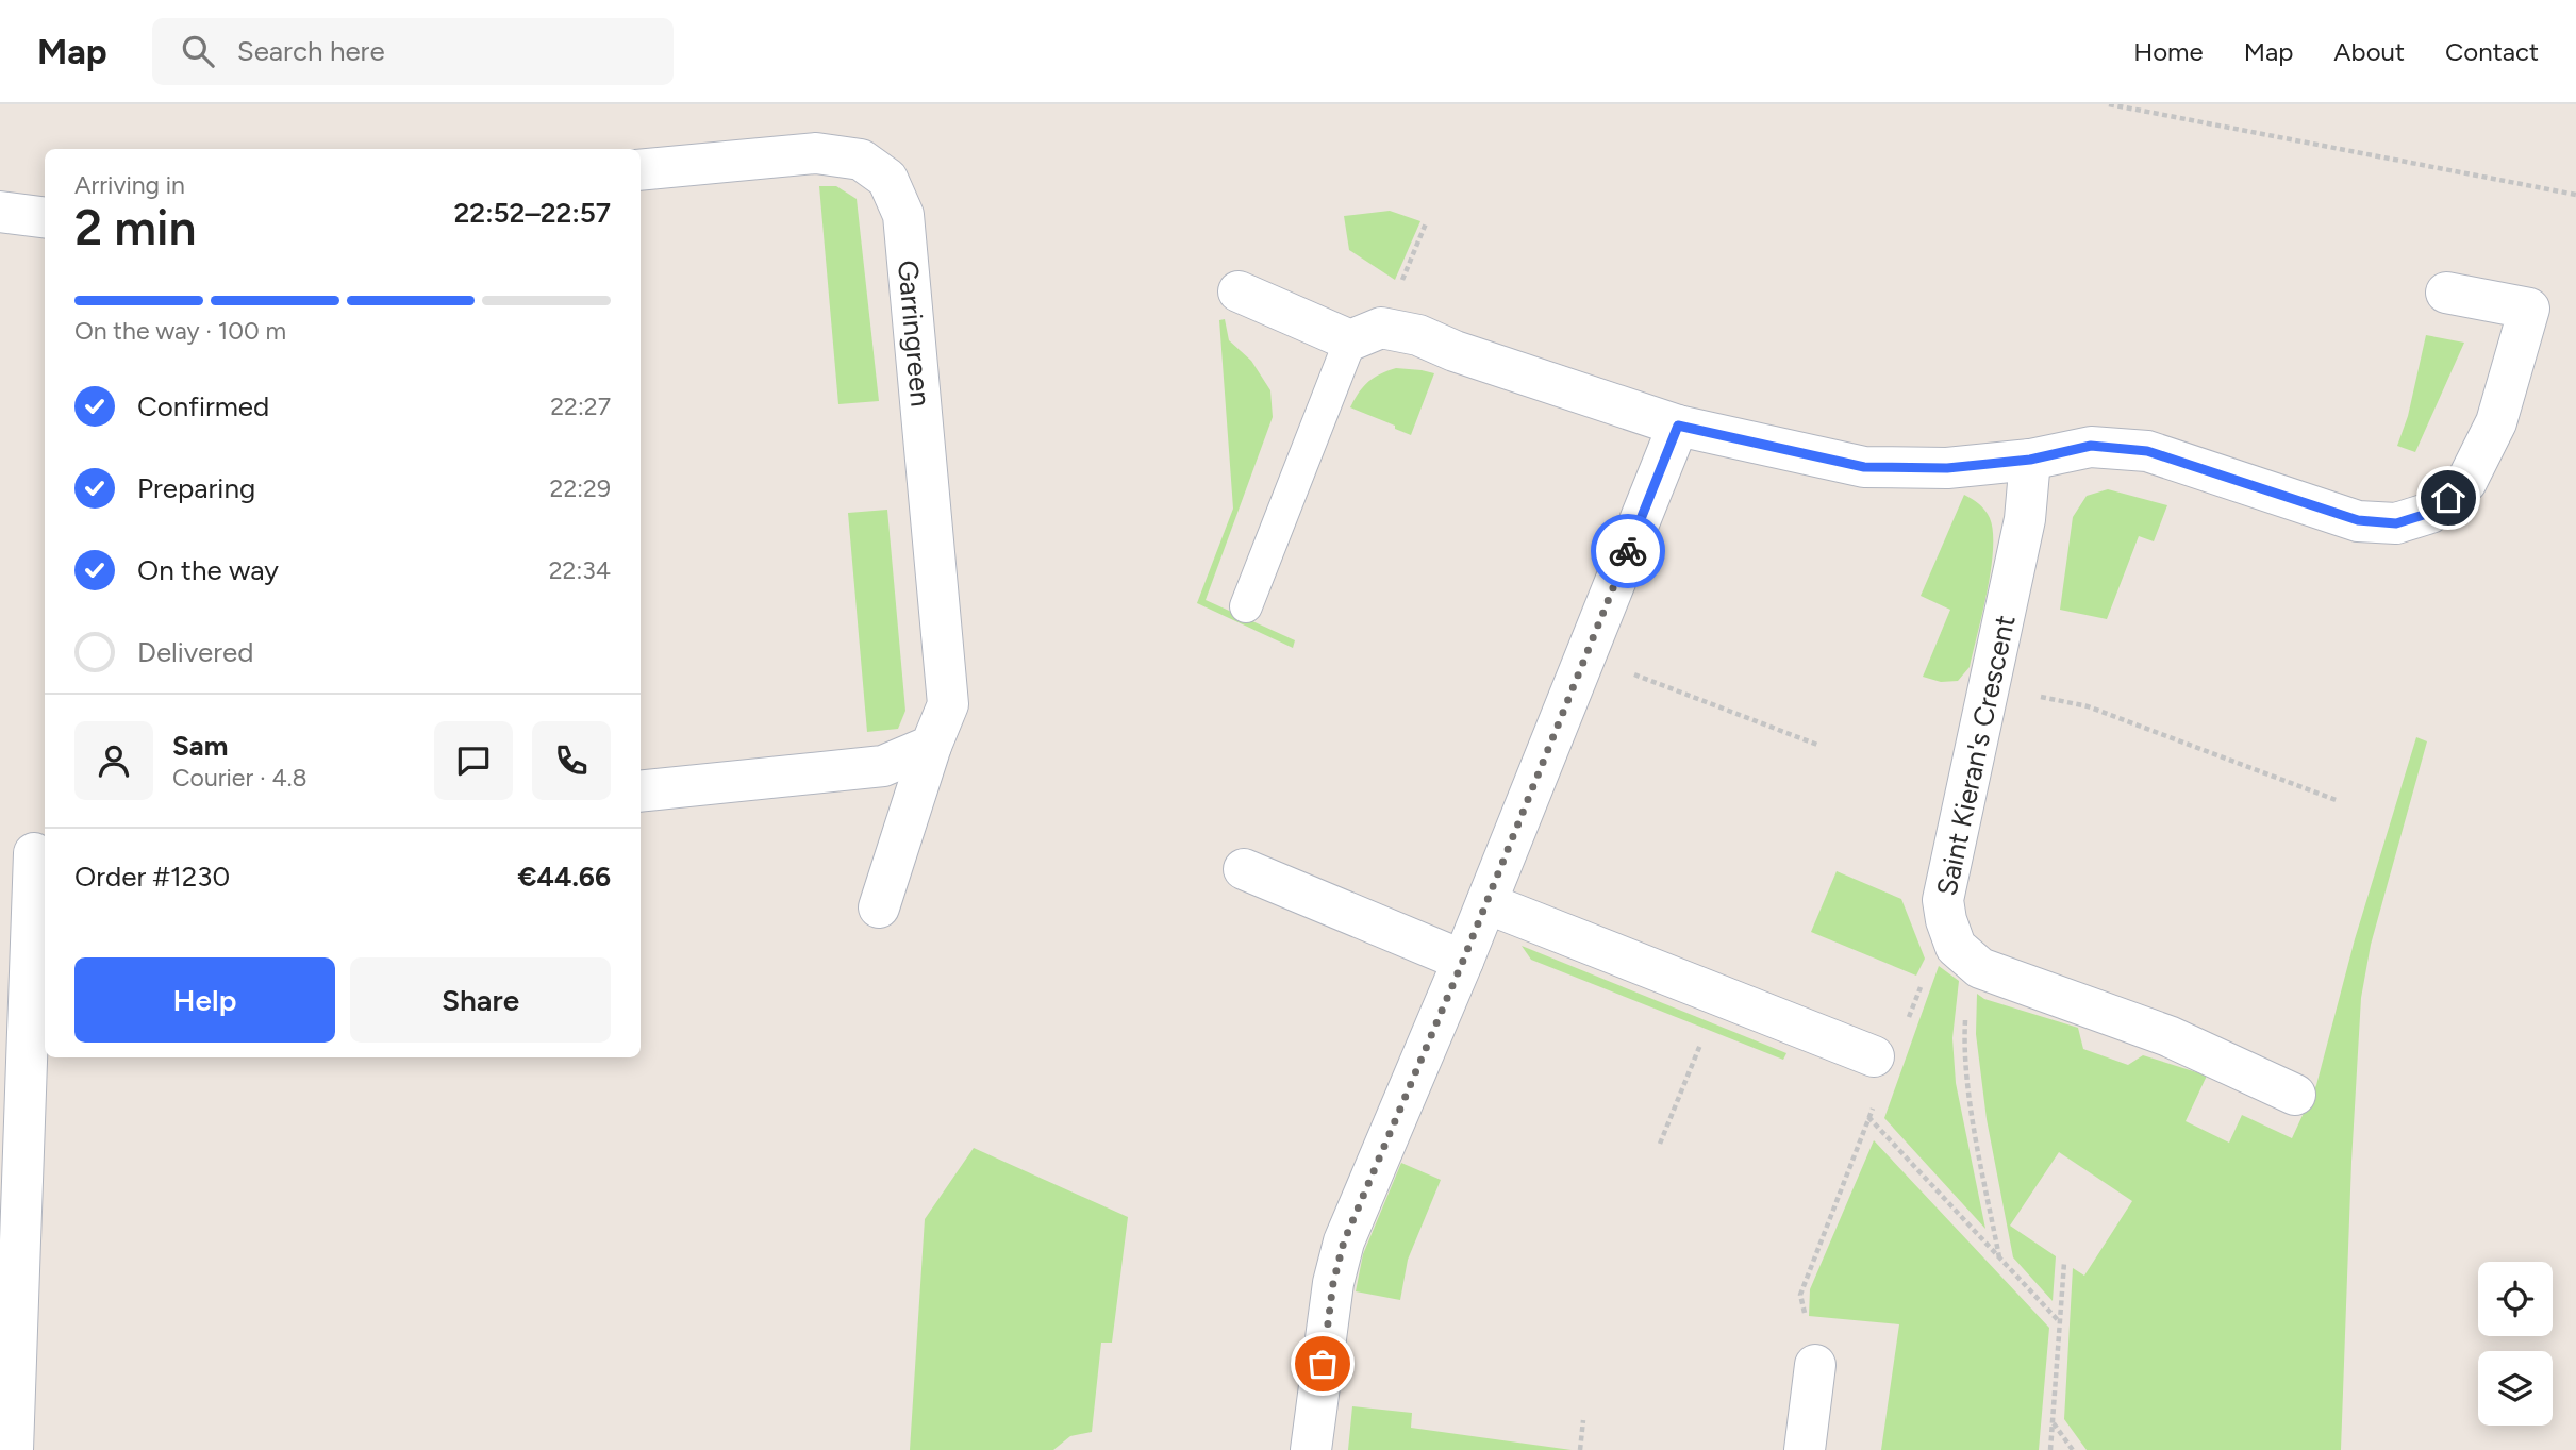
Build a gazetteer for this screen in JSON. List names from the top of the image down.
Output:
{
  "streets": {
    "street": ["Garringreen", "Saint Kieran's Crescent"]
  },
  "page": {
    "header": "Map",
    "search": "Search here",
    "nav": [
      "Home",
      "Map",
      "About",
      "Contact"
    ],
    "heading": ["2 min", "Arriving in", "22:52–22:57"],
    "panel": [
      "Sam",
      "Courier · 4.8",
      "Order #1230",
      "€44.66"
    ],
    "bar": "On the way · 100 m",
    "list": [
      ["Confirmed", "22:27"],
      ["Preparing", "22:29"],
      ["On the way", "22:34"],
      "Delivered"
    ],
    "buttons": ["Help", "Share"]
  }
}
